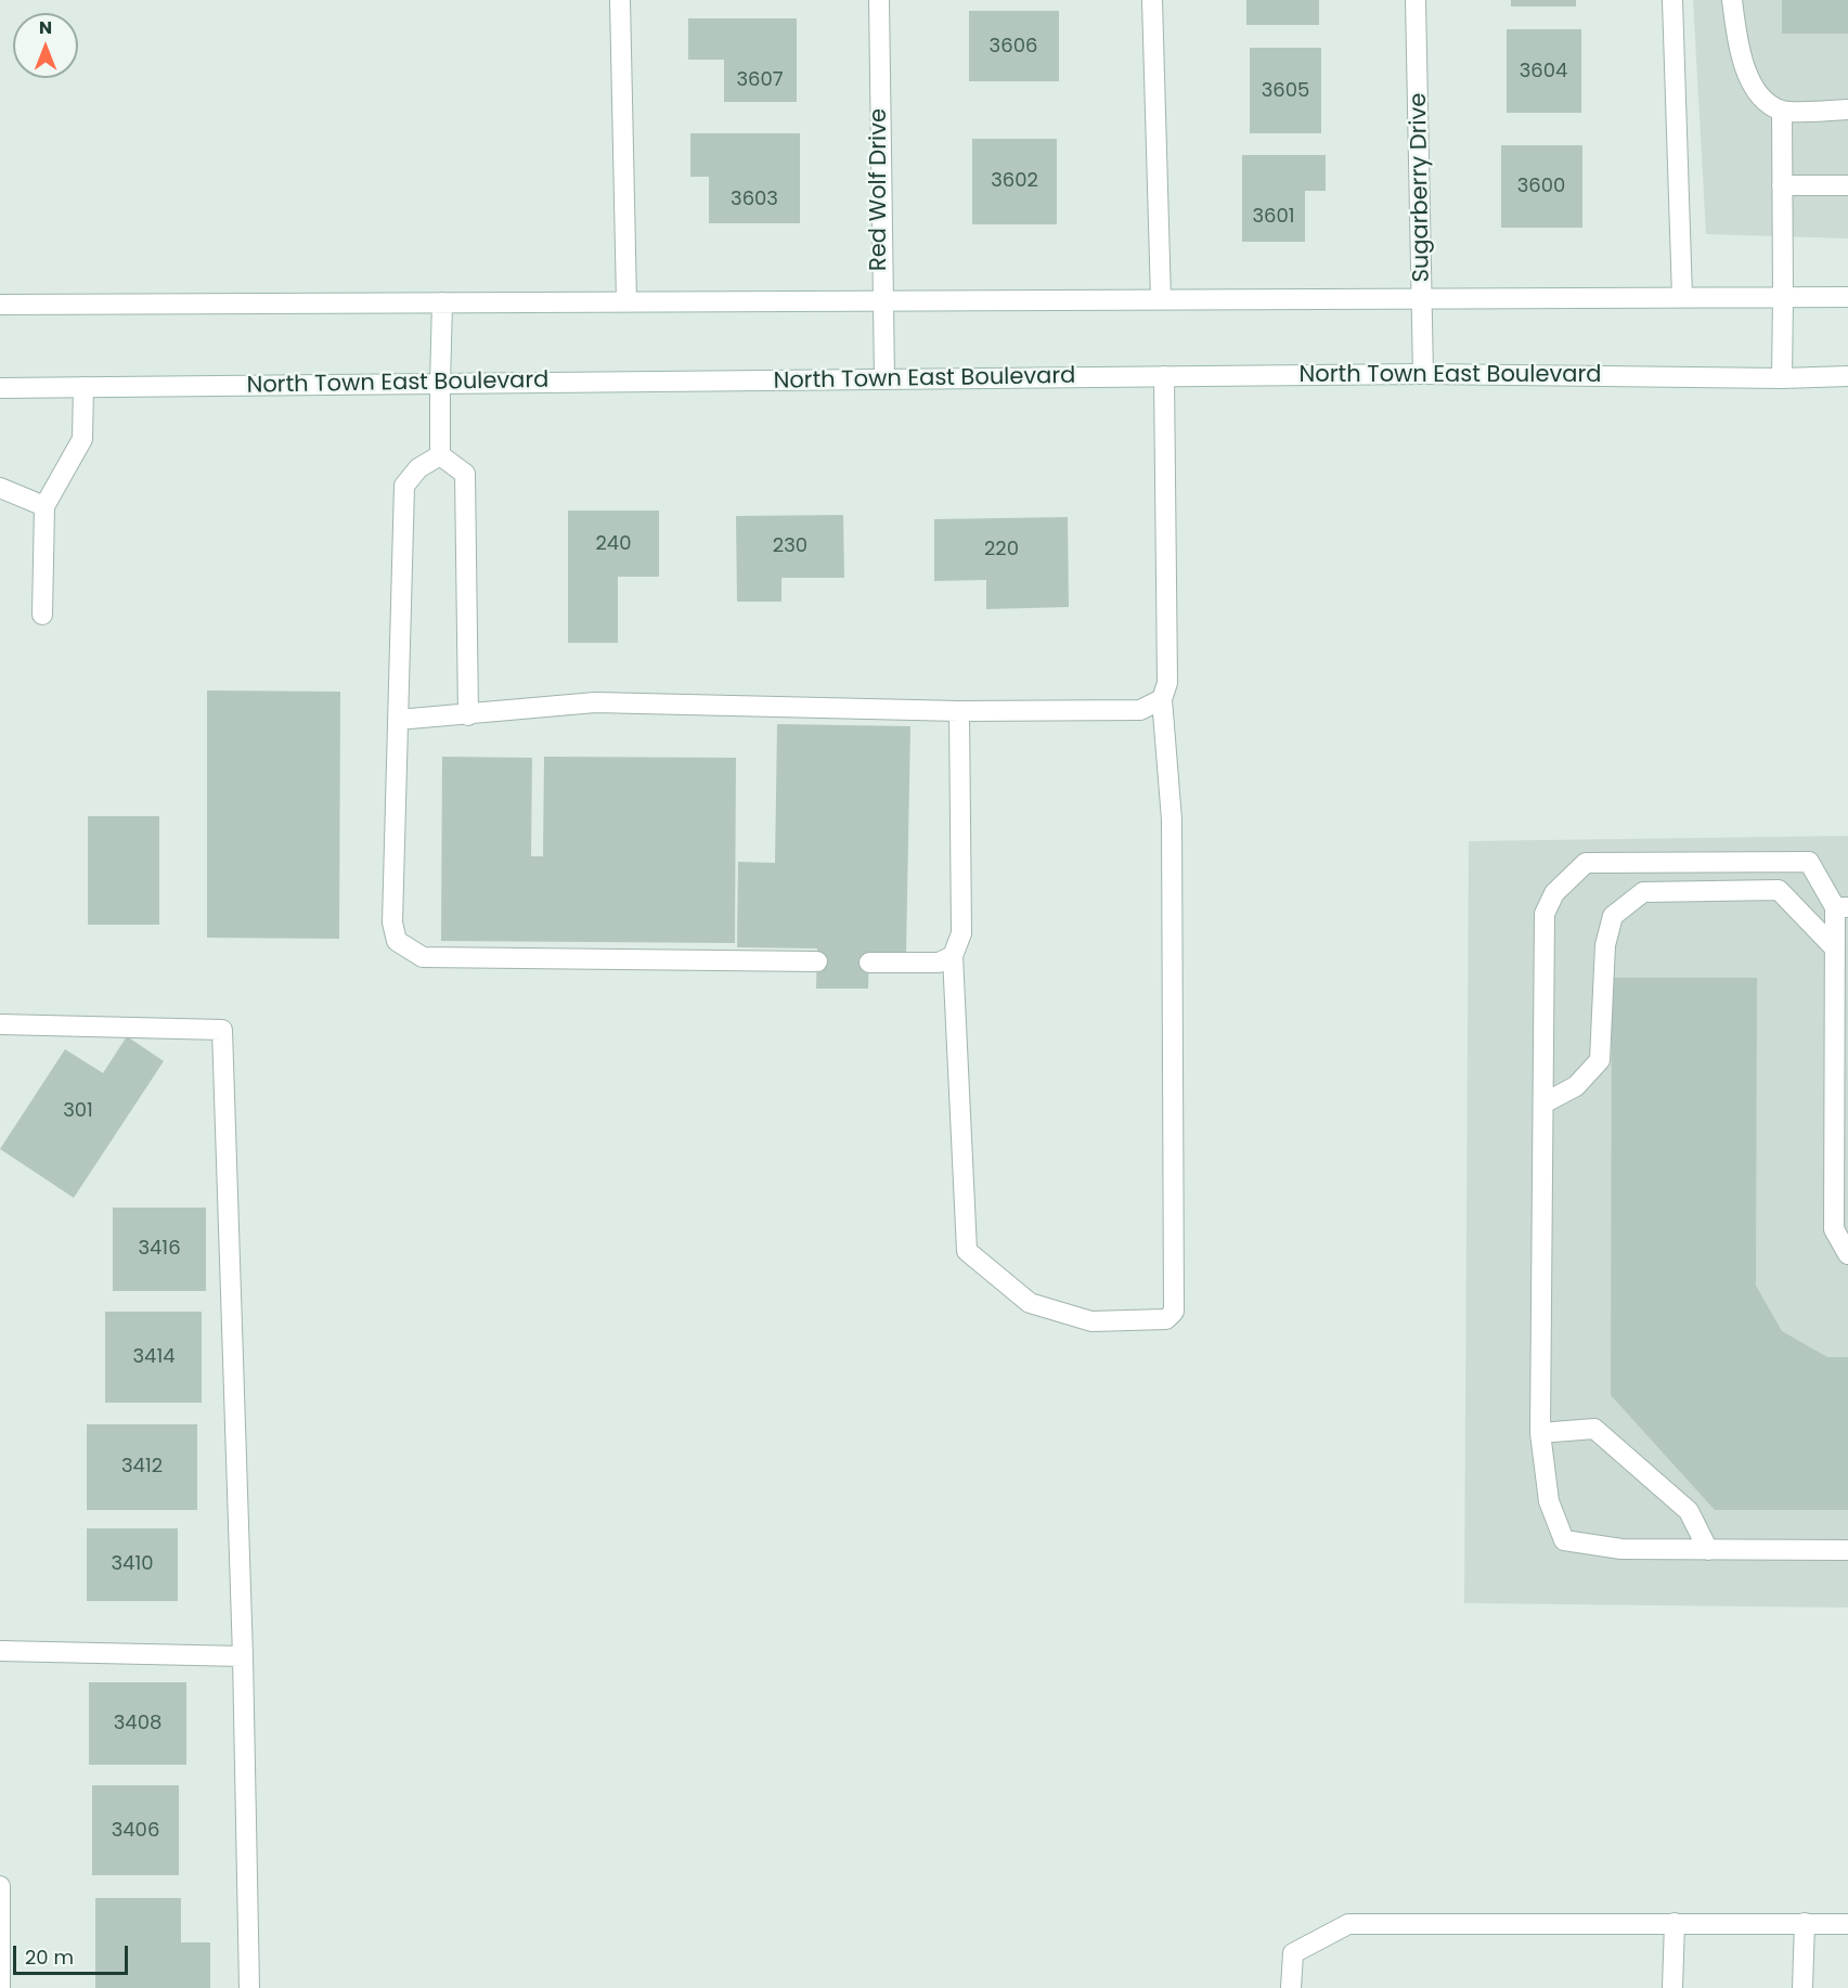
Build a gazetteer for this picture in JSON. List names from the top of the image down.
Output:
{
  "streets": {
    "main road": ["Sugarberry Drive", "Red Wolf Drive", "North Town East Boulevard"]
  },
  "crossings": [
    ["Sugarberry Drive", "North Town East Boulevard"],
    ["Red Wolf Drive", "North Town East Boulevard"]
  ],
  "house_numbers": [
    "3606",
    "3604",
    "3607",
    "3605",
    "3602",
    "3600",
    "3603",
    "3601",
    "240",
    "230",
    "220",
    "301",
    "3416",
    "3414",
    "3412",
    "3410",
    "3408",
    "3406"
  ],
  "scale_bar": "20 m",
  "north": "top"
}
